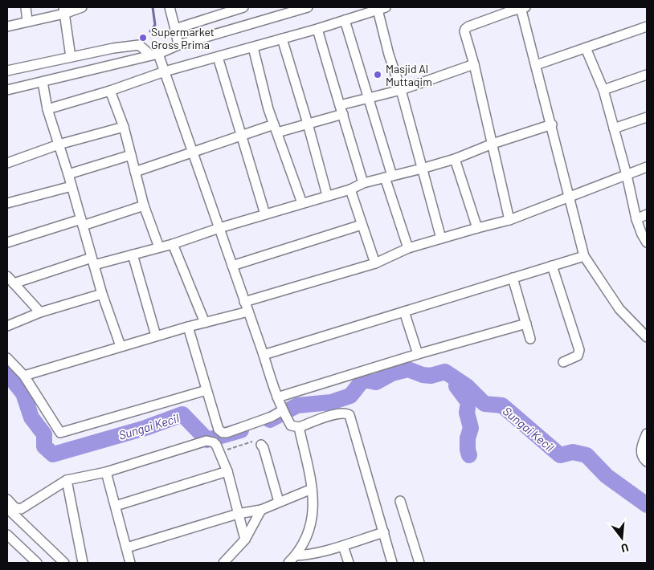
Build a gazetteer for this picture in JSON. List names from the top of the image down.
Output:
{
  "water": ["Sungai Kecil"],
  "places": ["Supermarket Gross Prima", "Masjid Al Muttaqim"],
  "north": "bottom"
}
